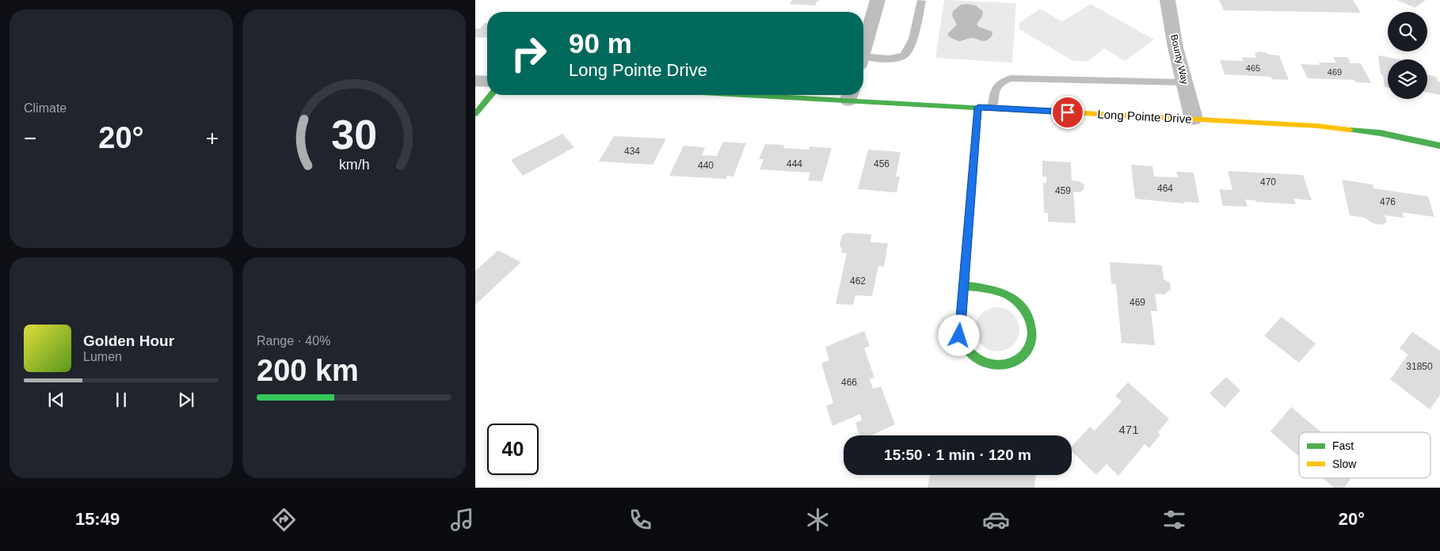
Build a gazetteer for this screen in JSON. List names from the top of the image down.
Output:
{
  "streets": {
    "street": ["Bounty Way", "Long Pointe Drive"]
  },
  "crossings": [
    ["Bounty Way", "Long Pointe Drive"]
  ],
  "house_numbers": [
    "465",
    "469",
    "434",
    "444",
    "456",
    "440",
    "470",
    "464",
    "459",
    "476",
    "462",
    "469",
    "31850",
    "466",
    "471"
  ],
  "legend": ["Fast", "Slow"],
  "page": {
    "tile": [
      "Climate",
      ["Range · 40%", "200 km"]
    ],
    "turn": ["90 m", "Long Pointe Drive"],
    "heat": ["−", "20°", "+"],
    "song": ["Golden Hour", "Lumen"],
    "limit": "40",
    "trip": "15:50 · 1 min · 120 m",
    "tabs": ["15:49", "20°"],
    "gauge": ["30", "km/h"]
  }
}
